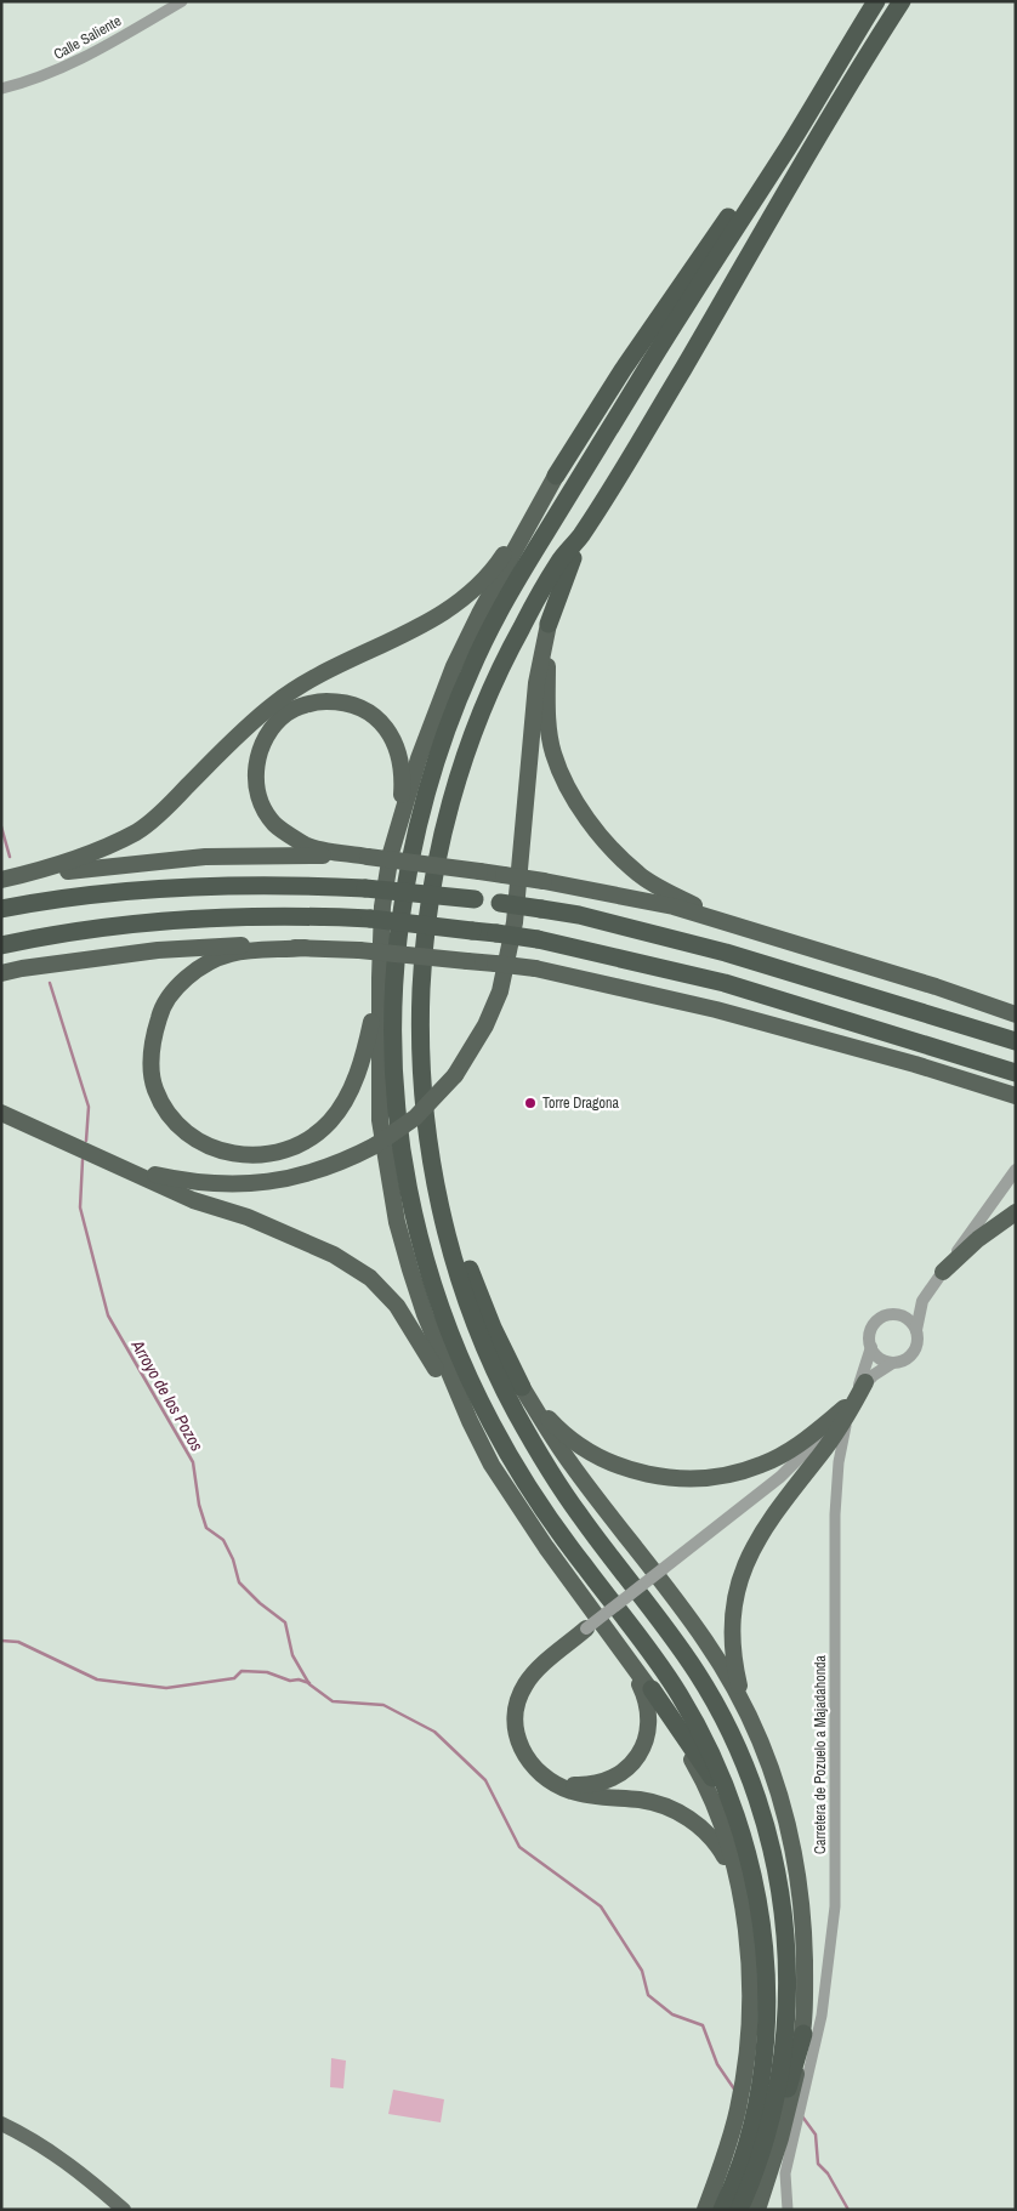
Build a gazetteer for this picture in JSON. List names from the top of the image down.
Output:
{
  "streets": {
    "street": ["Calle Saliente", "Carretera de Pozuelo a Majadahonda"]
  },
  "water": ["Arroyo de los Pozos"],
  "places": ["Torre Dragona"]
}
